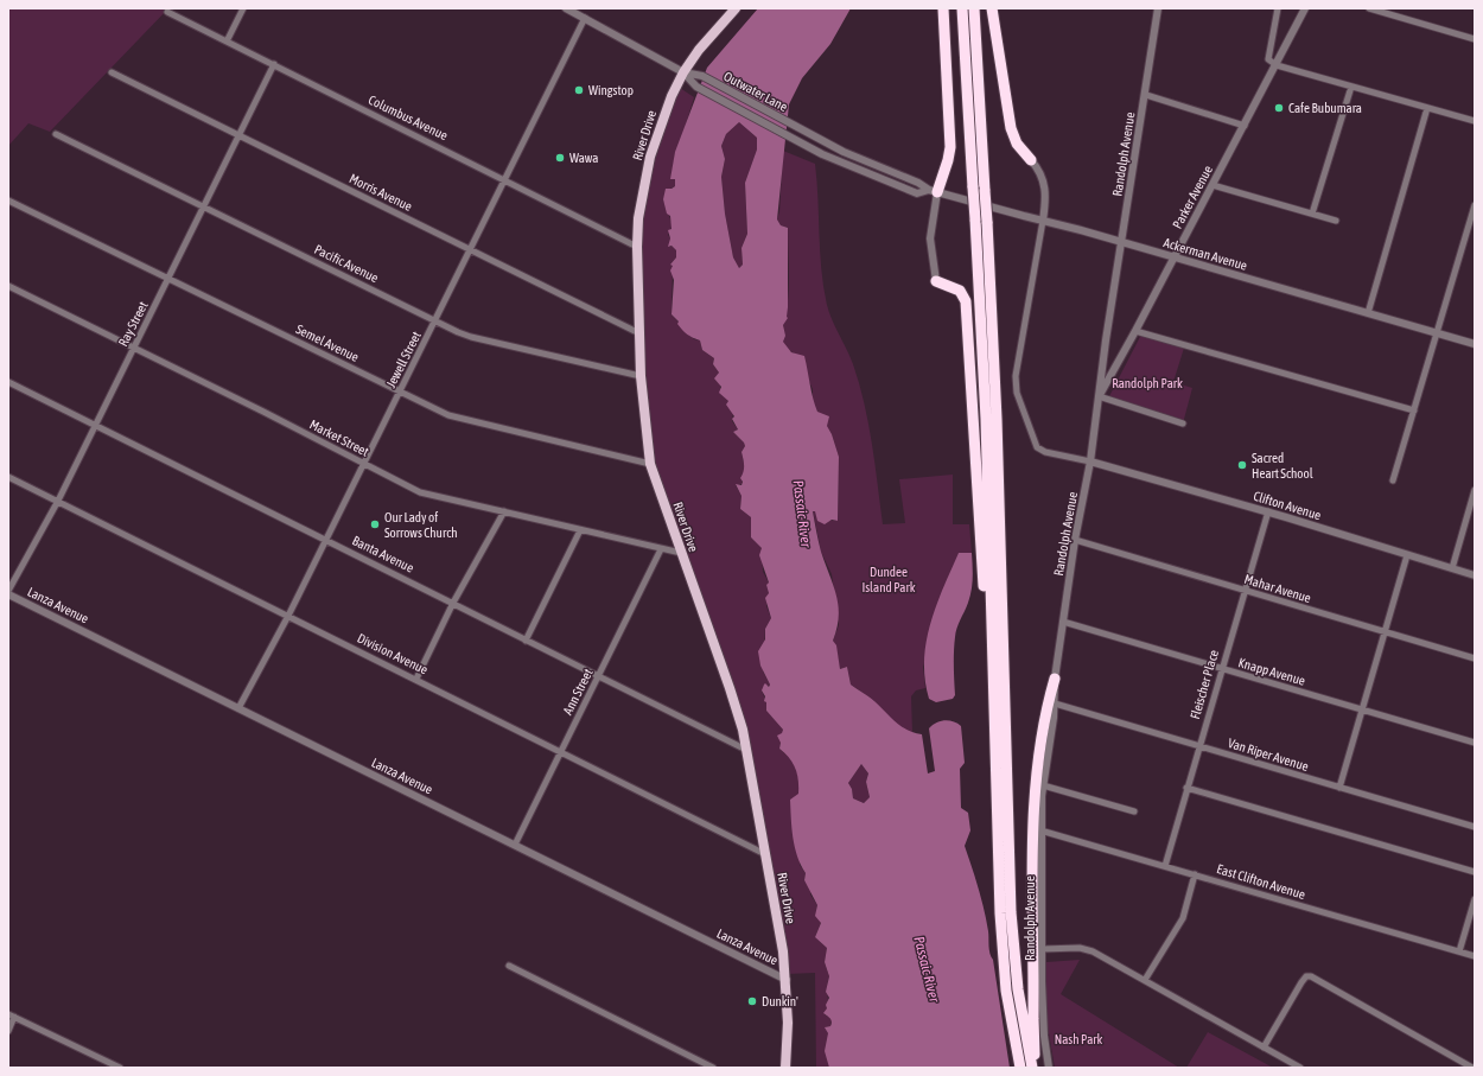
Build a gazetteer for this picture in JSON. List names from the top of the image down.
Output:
{
  "streets": {
    "main road": ["River Drive"],
    "street": [
      "Outwater Lane",
      "Columbus Avenue",
      "Randolph Avenue",
      "Morris Avenue",
      "Parker Avenue",
      "Ackerman Avenue",
      "Pacific Avenue",
      "Ray Street",
      "Semel Avenue",
      "Jewell Street",
      "Market Street",
      "Clifton Avenue",
      "Banta Avenue",
      "Mahar Avenue",
      "Lanza Avenue",
      "Division Avenue",
      "Knapp Avenue",
      "Fleischer Place",
      "Ann Street",
      "Van Riper Avenue",
      "East Clifton Avenue"
    ]
  },
  "crossings": [
    ["Outwater Lane", "River Drive"],
    ["Outwater Lane", "Ackerman Avenue"],
    ["Outwater Lane", "Jewell Street"],
    ["Columbus Avenue", "River Drive"],
    ["Columbus Avenue", "Ray Street"],
    ["Columbus Avenue", "Jewell Street"],
    ["River Drive", "Morris Avenue"],
    ["River Drive", "Pacific Avenue"],
    ["River Drive", "Semel Avenue"],
    ["River Drive", "Market Street"],
    ["River Drive", "Banta Avenue"],
    ["River Drive", "Lanza Avenue"],
    ["River Drive", "Division Avenue"],
    ["Randolph Avenue", "Parker Avenue"],
    ["Randolph Avenue", "Ackerman Avenue"],
    ["Randolph Avenue", "Clifton Avenue"],
    ["Randolph Avenue", "Mahar Avenue"],
    ["Randolph Avenue", "Knapp Avenue"],
    ["Randolph Avenue", "Van Riper Avenue"],
    ["Randolph Avenue", "East Clifton Avenue"],
    ["Morris Avenue", "Ray Street"],
    ["Morris Avenue", "Jewell Street"],
    ["Parker Avenue", "Ackerman Avenue"],
    ["Pacific Avenue", "Ray Street"],
    ["Pacific Avenue", "Jewell Street"],
    ["Ray Street", "Semel Avenue"],
    ["Ray Street", "Market Street"],
    ["Ray Street", "Banta Avenue"],
    ["Ray Street", "Lanza Avenue"],
    ["Ray Street", "Division Avenue"],
    ["Semel Avenue", "Jewell Street"],
    ["Jewell Street", "Market Street"],
    ["Jewell Street", "Banta Avenue"],
    ["Jewell Street", "Lanza Avenue"],
    ["Jewell Street", "Division Avenue"],
    ["Market Street", "Ann Street"],
    ["Clifton Avenue", "Fleischer Place"],
    ["Banta Avenue", "Ann Street"],
    ["Mahar Avenue", "Fleischer Place"],
    ["Lanza Avenue", "Ann Street"],
    ["Division Avenue", "Ann Street"],
    ["Knapp Avenue", "Fleischer Place"],
    ["Fleischer Place", "Van Riper Avenue"],
    ["Fleischer Place", "East Clifton Avenue"]
  ],
  "water": ["Passaic River"],
  "parks": ["Randolph Park", "Dundee Island Park", "Nash Park"],
  "places": [
    "Wingstop",
    "Cafe Bubumara",
    "Wawa",
    "Sacred Heart School",
    "Our Lady of Sorrows Church",
    "Dunkin'"
  ]
}
